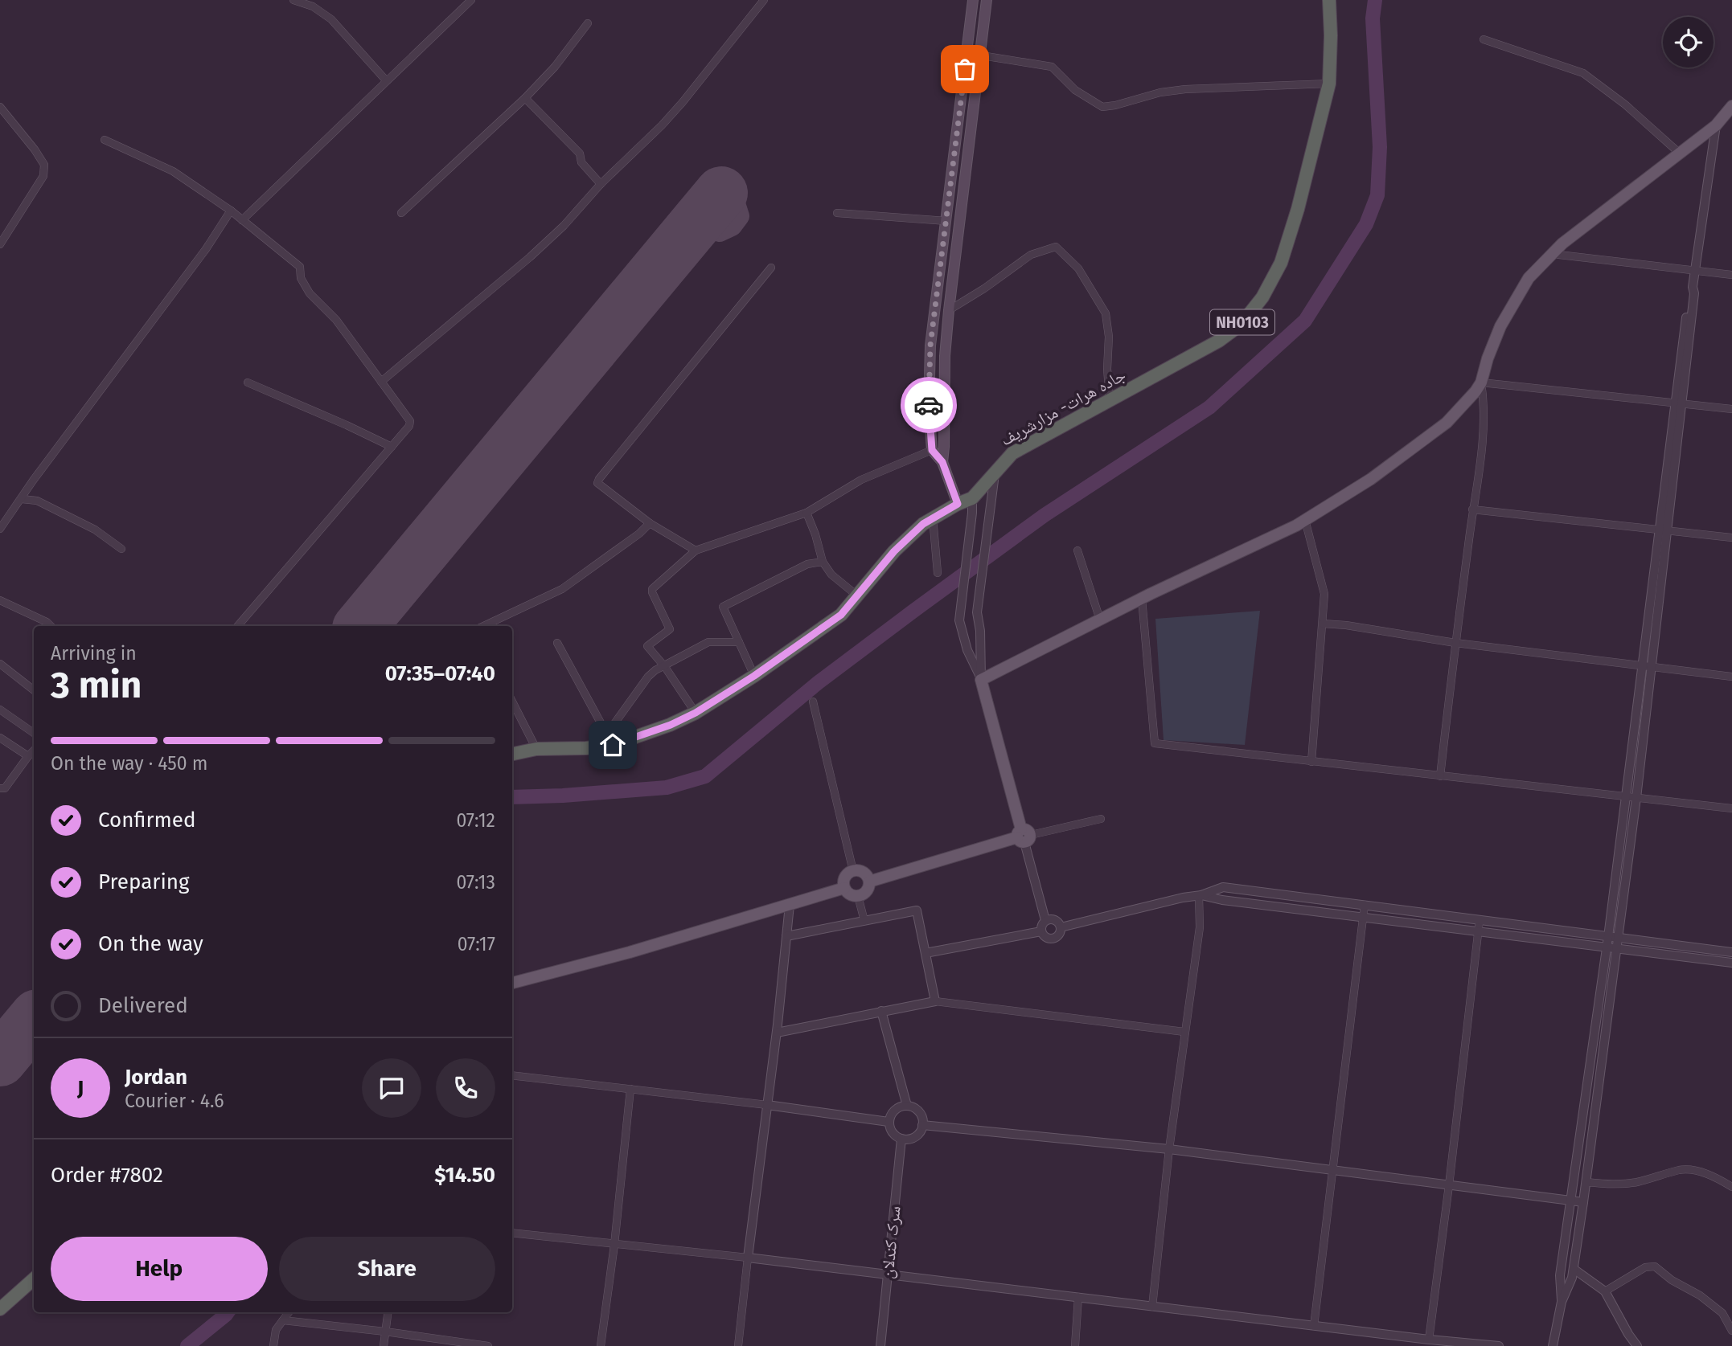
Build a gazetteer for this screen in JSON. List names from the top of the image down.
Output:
{
  "streets": {
    "highway": ["NH0103", "جاده هرات- مزارشریف"],
    "street": ["سرک کندلان"]
  },
  "page": {
    "heading": ["3 min", "Arriving in", "07:35–07:40"],
    "panel": [
      "Jordan",
      "Courier · 4.6",
      "Order #7802",
      "$14.50"
    ],
    "bar": "On the way · 450 m",
    "list": [
      ["Confirmed", "07:12"],
      ["Preparing", "07:13"],
      ["On the way", "07:17"],
      "Delivered"
    ],
    "round": "J",
    "buttons": ["Help", "Share"]
  }
}
